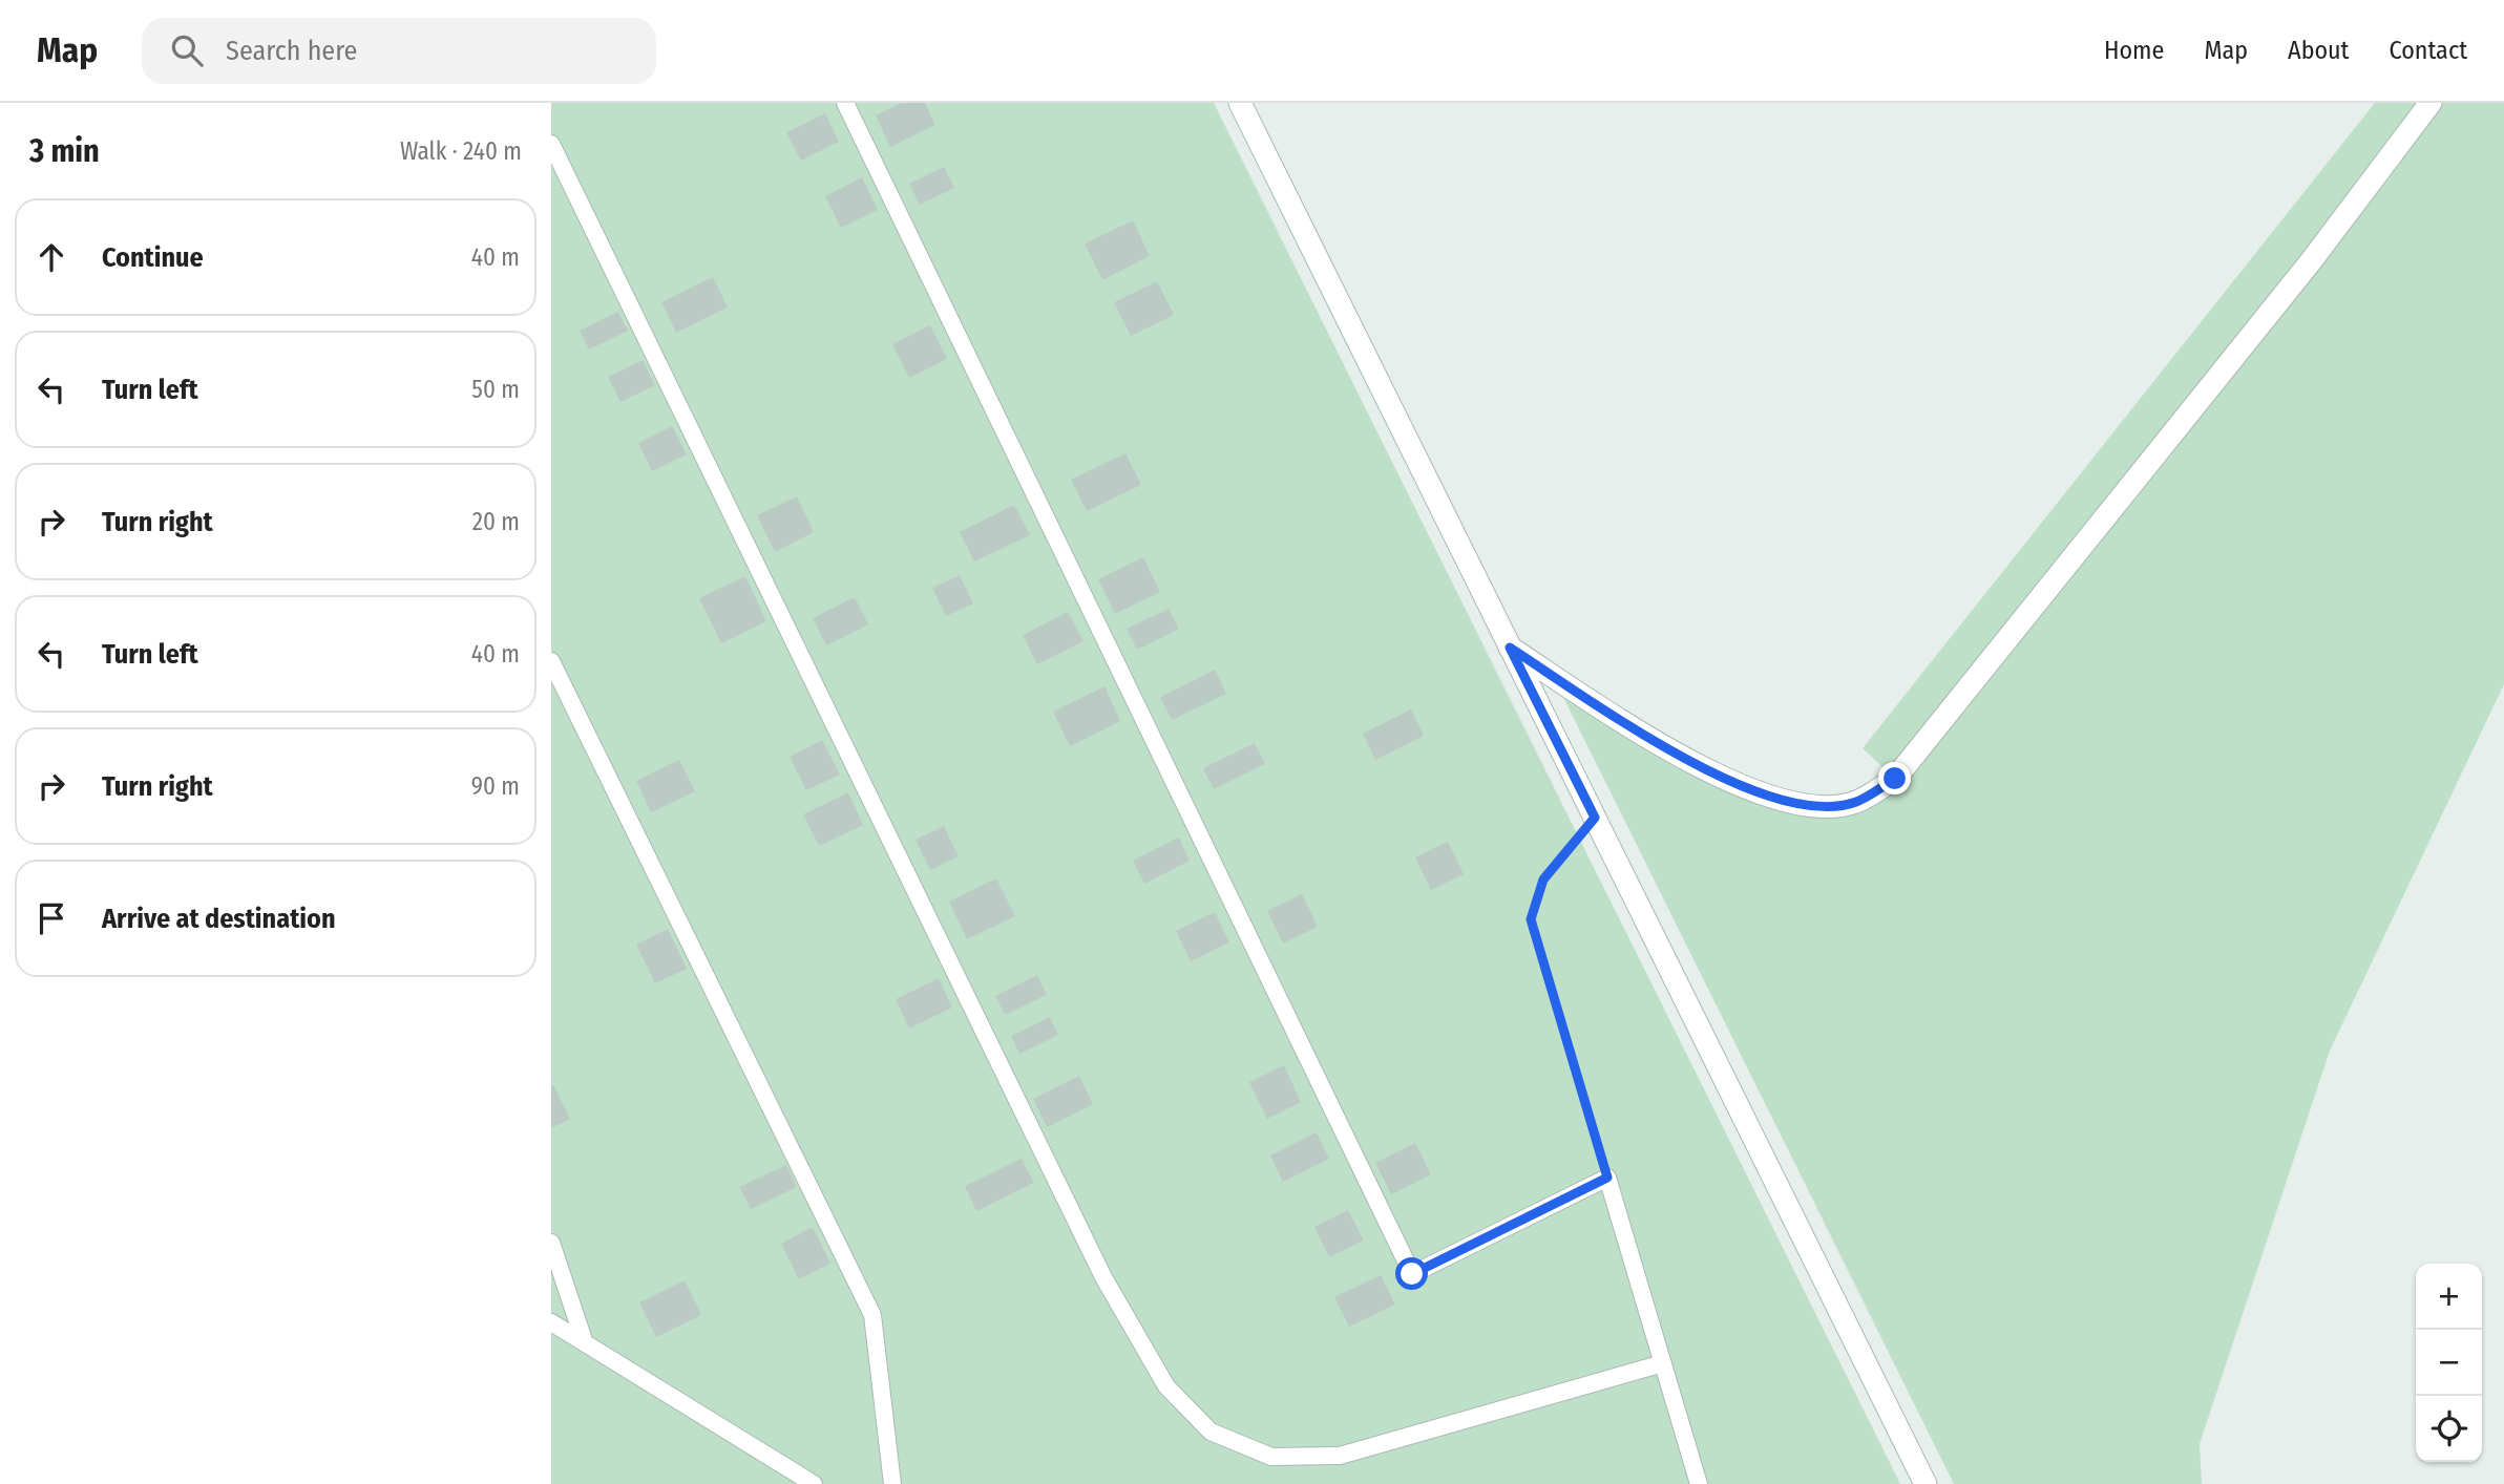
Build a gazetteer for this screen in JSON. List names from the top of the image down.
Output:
{
  "page": {
    "header": "Map",
    "search": "Search here",
    "nav": [
      "Home",
      "Map",
      "About",
      "Contact"
    ],
    "heading": ["3 min", "Walk · 240 m"],
    "list": [
      ["Continue", "40 m"],
      ["Turn left", "50 m"],
      ["Turn right", "20 m"],
      ["Turn left", "40 m"],
      ["Turn right", "90 m"],
      "Arrive at destination"
    ],
    "map_buttons": ["+", "−"]
  }
}
